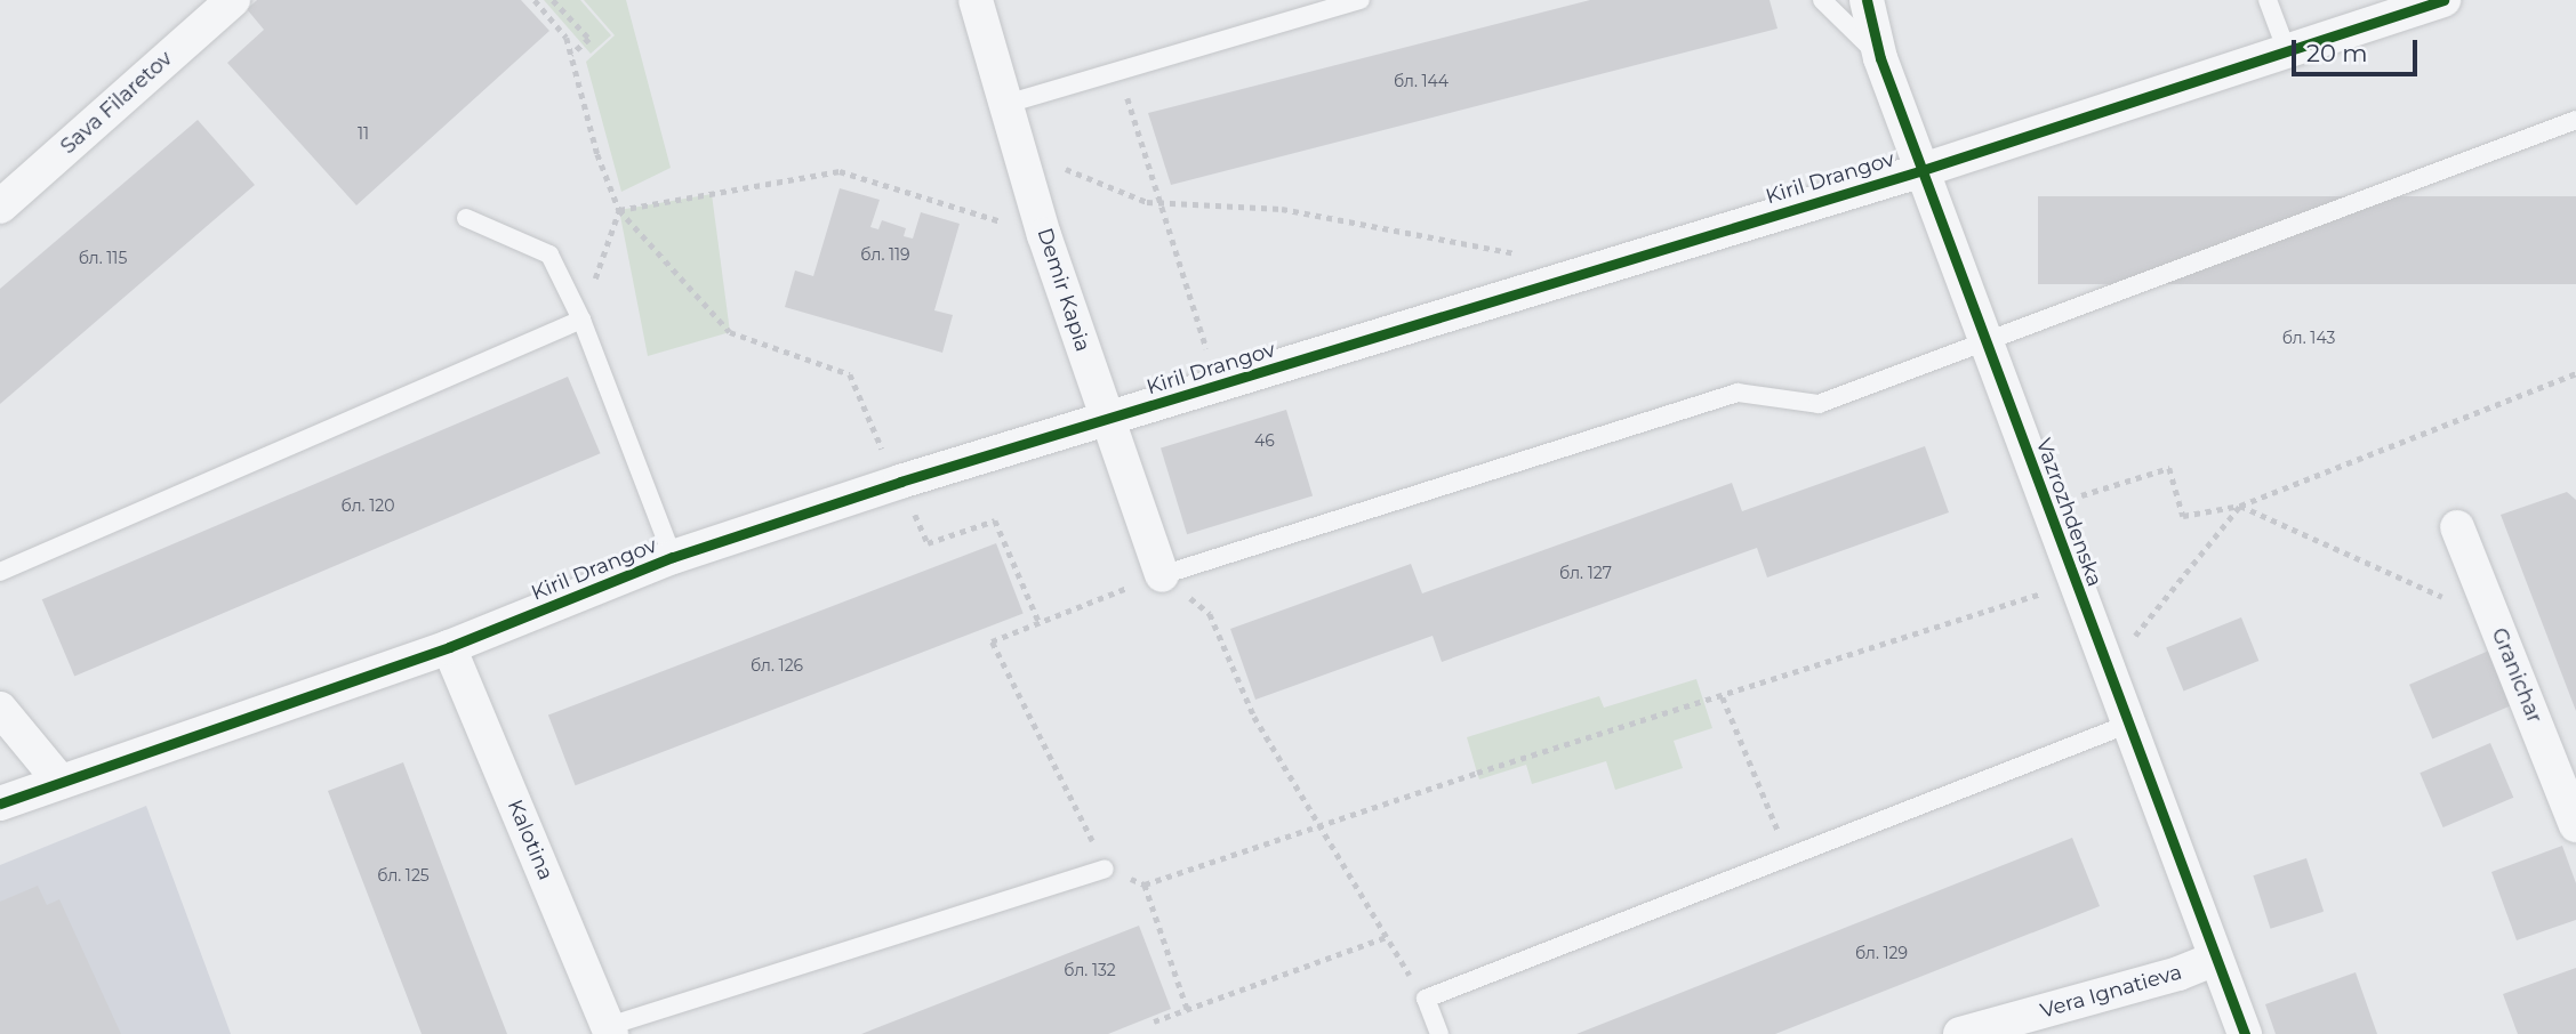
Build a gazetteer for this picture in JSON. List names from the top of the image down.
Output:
{
  "streets": {
    "street": [
      "Sava Filaretov",
      "Kiril Drangov",
      "Demir Kapia",
      "Vazrozhdenska",
      "Granichar",
      "Kalotina",
      "Vera Ignatieva"
    ]
  },
  "crossings": [
    ["Kiril Drangov", "Demir Kapia"],
    ["Kiril Drangov", "Vazrozhdenska"],
    ["Kiril Drangov", "Kalotina"],
    ["Vazrozhdenska", "Vera Ignatieva"]
  ],
  "house_numbers": [
    "бл. 144",
    "11",
    "бл. 119",
    "бл. 115",
    "бл. 143",
    "46",
    "бл. 120",
    "бл. 127",
    "бл. 126",
    "бл. 125",
    "бл. 129",
    "бл. 132"
  ],
  "scale_bar": "20 m"
}
